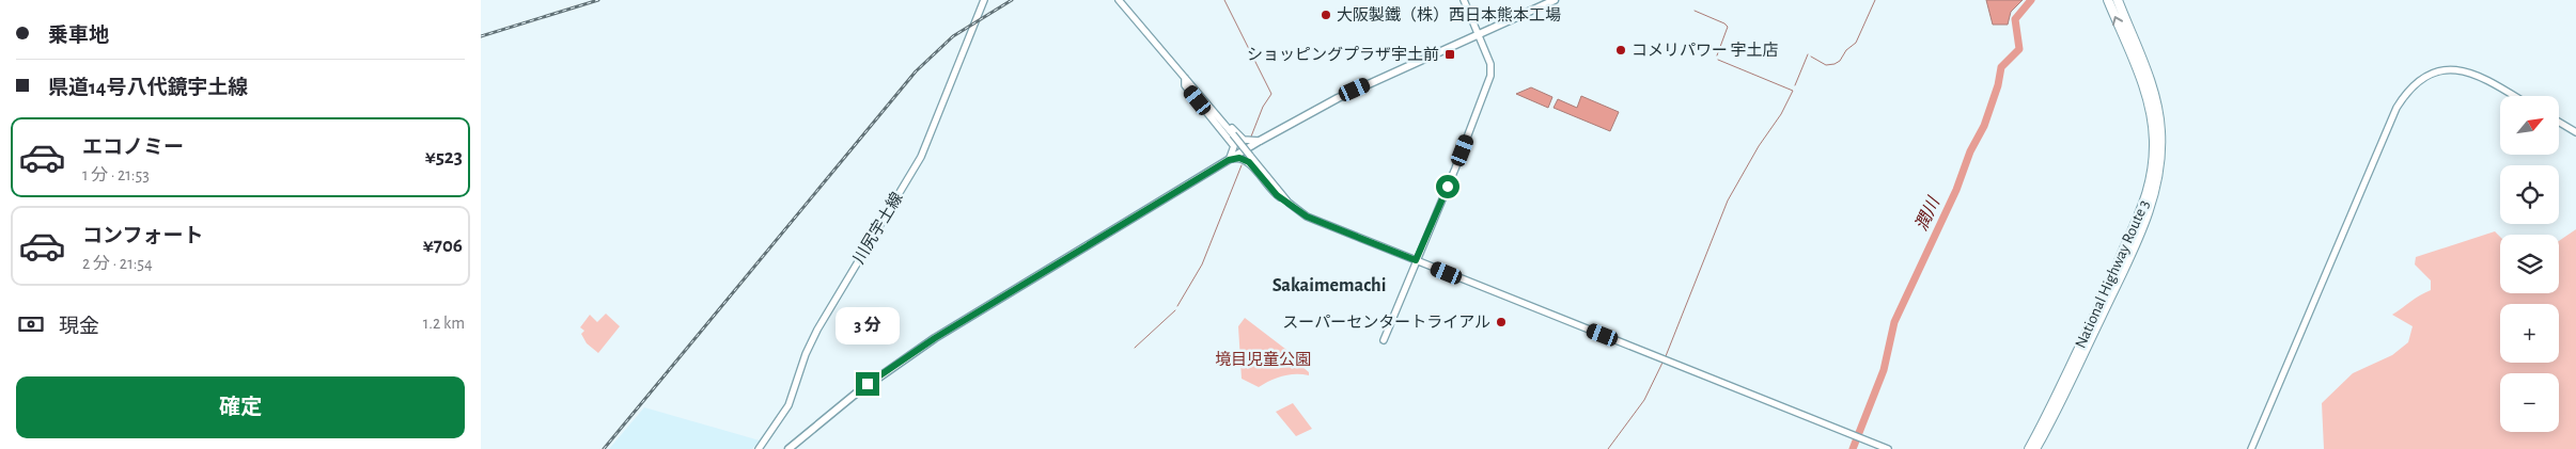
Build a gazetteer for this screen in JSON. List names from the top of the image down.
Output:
{
  "streets": {
    "highway": ["National Highway Route 3"],
    "street": ["川尻宇土線"]
  },
  "districts": ["Sakaimemachi"],
  "water": ["潤川"],
  "parks": ["境目児童公園"],
  "places": {
    "other": ["大阪製鐵（株）西日本熊本工場", "コメリパワー 宇土店", "スーパーセンタートライアル"],
    "transit": ["ショッピングプラザ宇土前"]
  },
  "north": "top right",
  "page": {
    "banner": ["乗車地", "県道14号八代鏡宇土線"],
    "map_buttons": ["+", "−"],
    "list": [
      {
        "name": "エコノミー",
        "note": "1 分 · 21:53",
        "value": "¥523"
      },
      {
        "name": "コンフォート",
        "note": "2 分 · 21:54",
        "value": "¥706"
      }
    ],
    "pay": ["現金", "1.2 km"],
    "bubble": "3 分",
    "buttons": "確定"
  }
}
